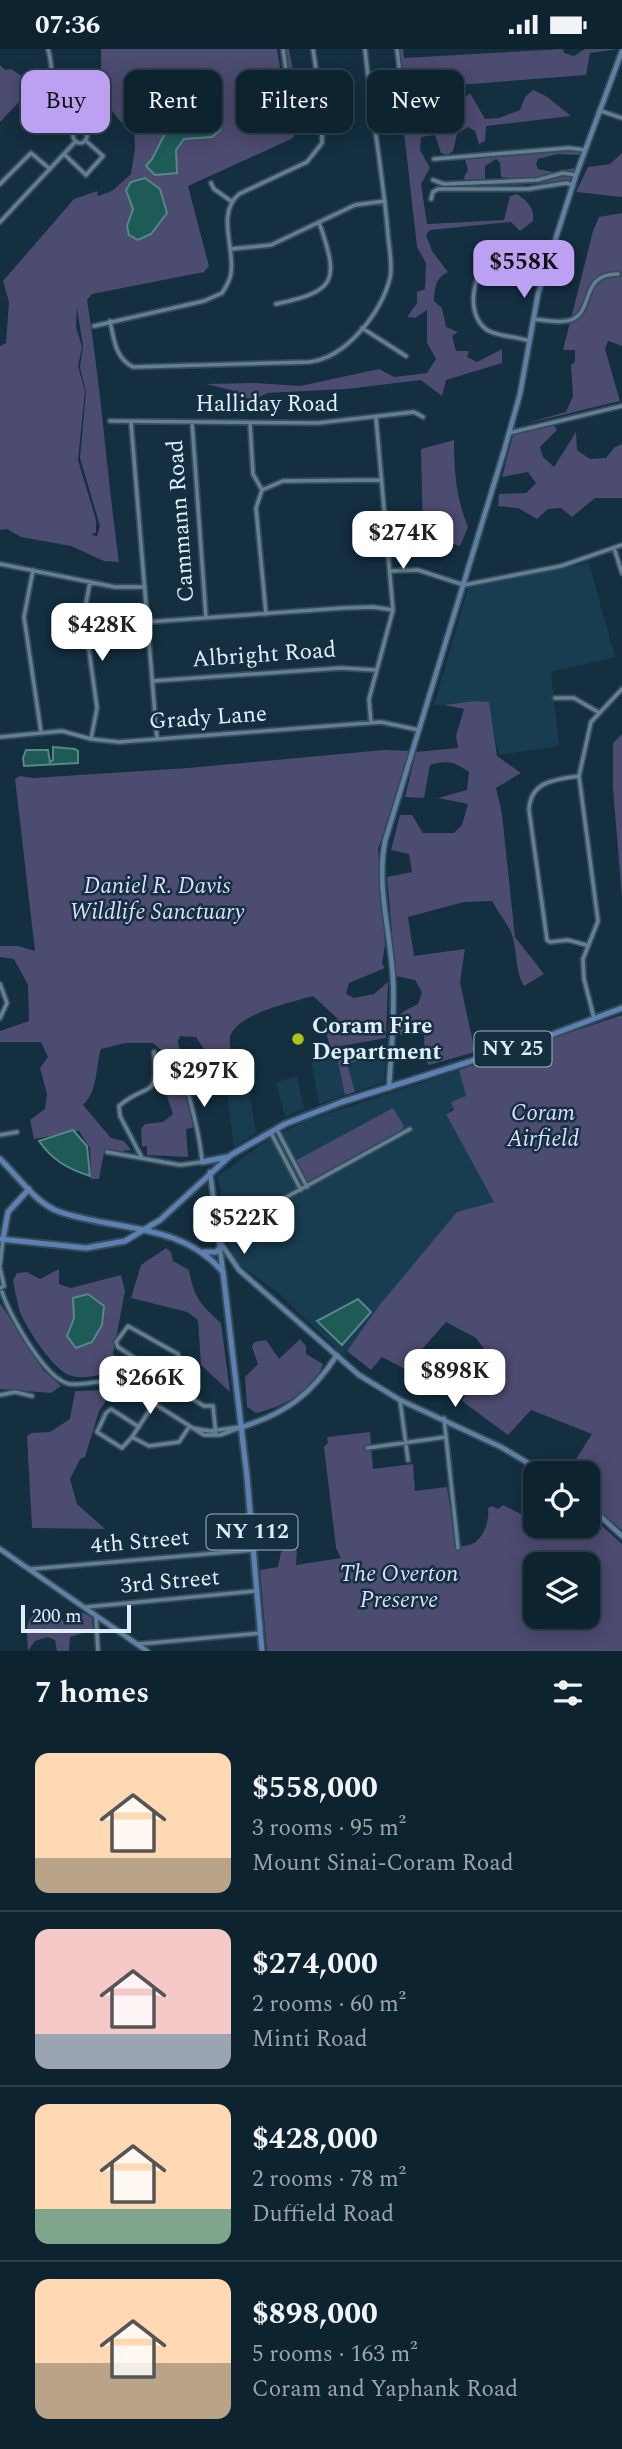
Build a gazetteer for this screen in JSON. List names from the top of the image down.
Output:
{
  "streets": {
    "main road": ["NY 25", "NY 112"],
    "street": [
      "Halliday Road",
      "Cammann Road",
      "Albright Road",
      "Grady Lane",
      "4th Street",
      "3rd Street"
    ]
  },
  "crossings": [
    ["Halliday Road", "Cammann Road"],
    ["NY 112", "4th Street"],
    ["NY 112", "3rd Street"]
  ],
  "parks": ["Daniel R. Davis Wildlife Sanctuary", "Coram Airfield", "The Overton Preserve"],
  "places": ["Coram Fire Department"],
  "scale_bar": "200 m",
  "page": {
    "status": "07:36",
    "chip": [
      "Buy",
      "Rent",
      "Filters",
      "New"
    ],
    "price": [
      "$558K",
      "$274K",
      "$428K",
      "$297K",
      "$522K",
      "$898K",
      "$266K"
    ],
    "scale": "200 m",
    "heading": "7 homes",
    "list": [
      {
        "name": "$558,000",
        "note": "3 rooms · 95 m² · Mount Sinai-Coram Road"
      },
      {
        "name": "$274,000",
        "note": "2 rooms · 60 m² · Minti Road"
      },
      {
        "name": "$428,000",
        "note": "2 rooms · 78 m² · Duffield Road"
      },
      {
        "name": "$898,000",
        "note": "5 rooms · 163 m² · Coram and Yaphank Road"
      }
    ]
  }
}
